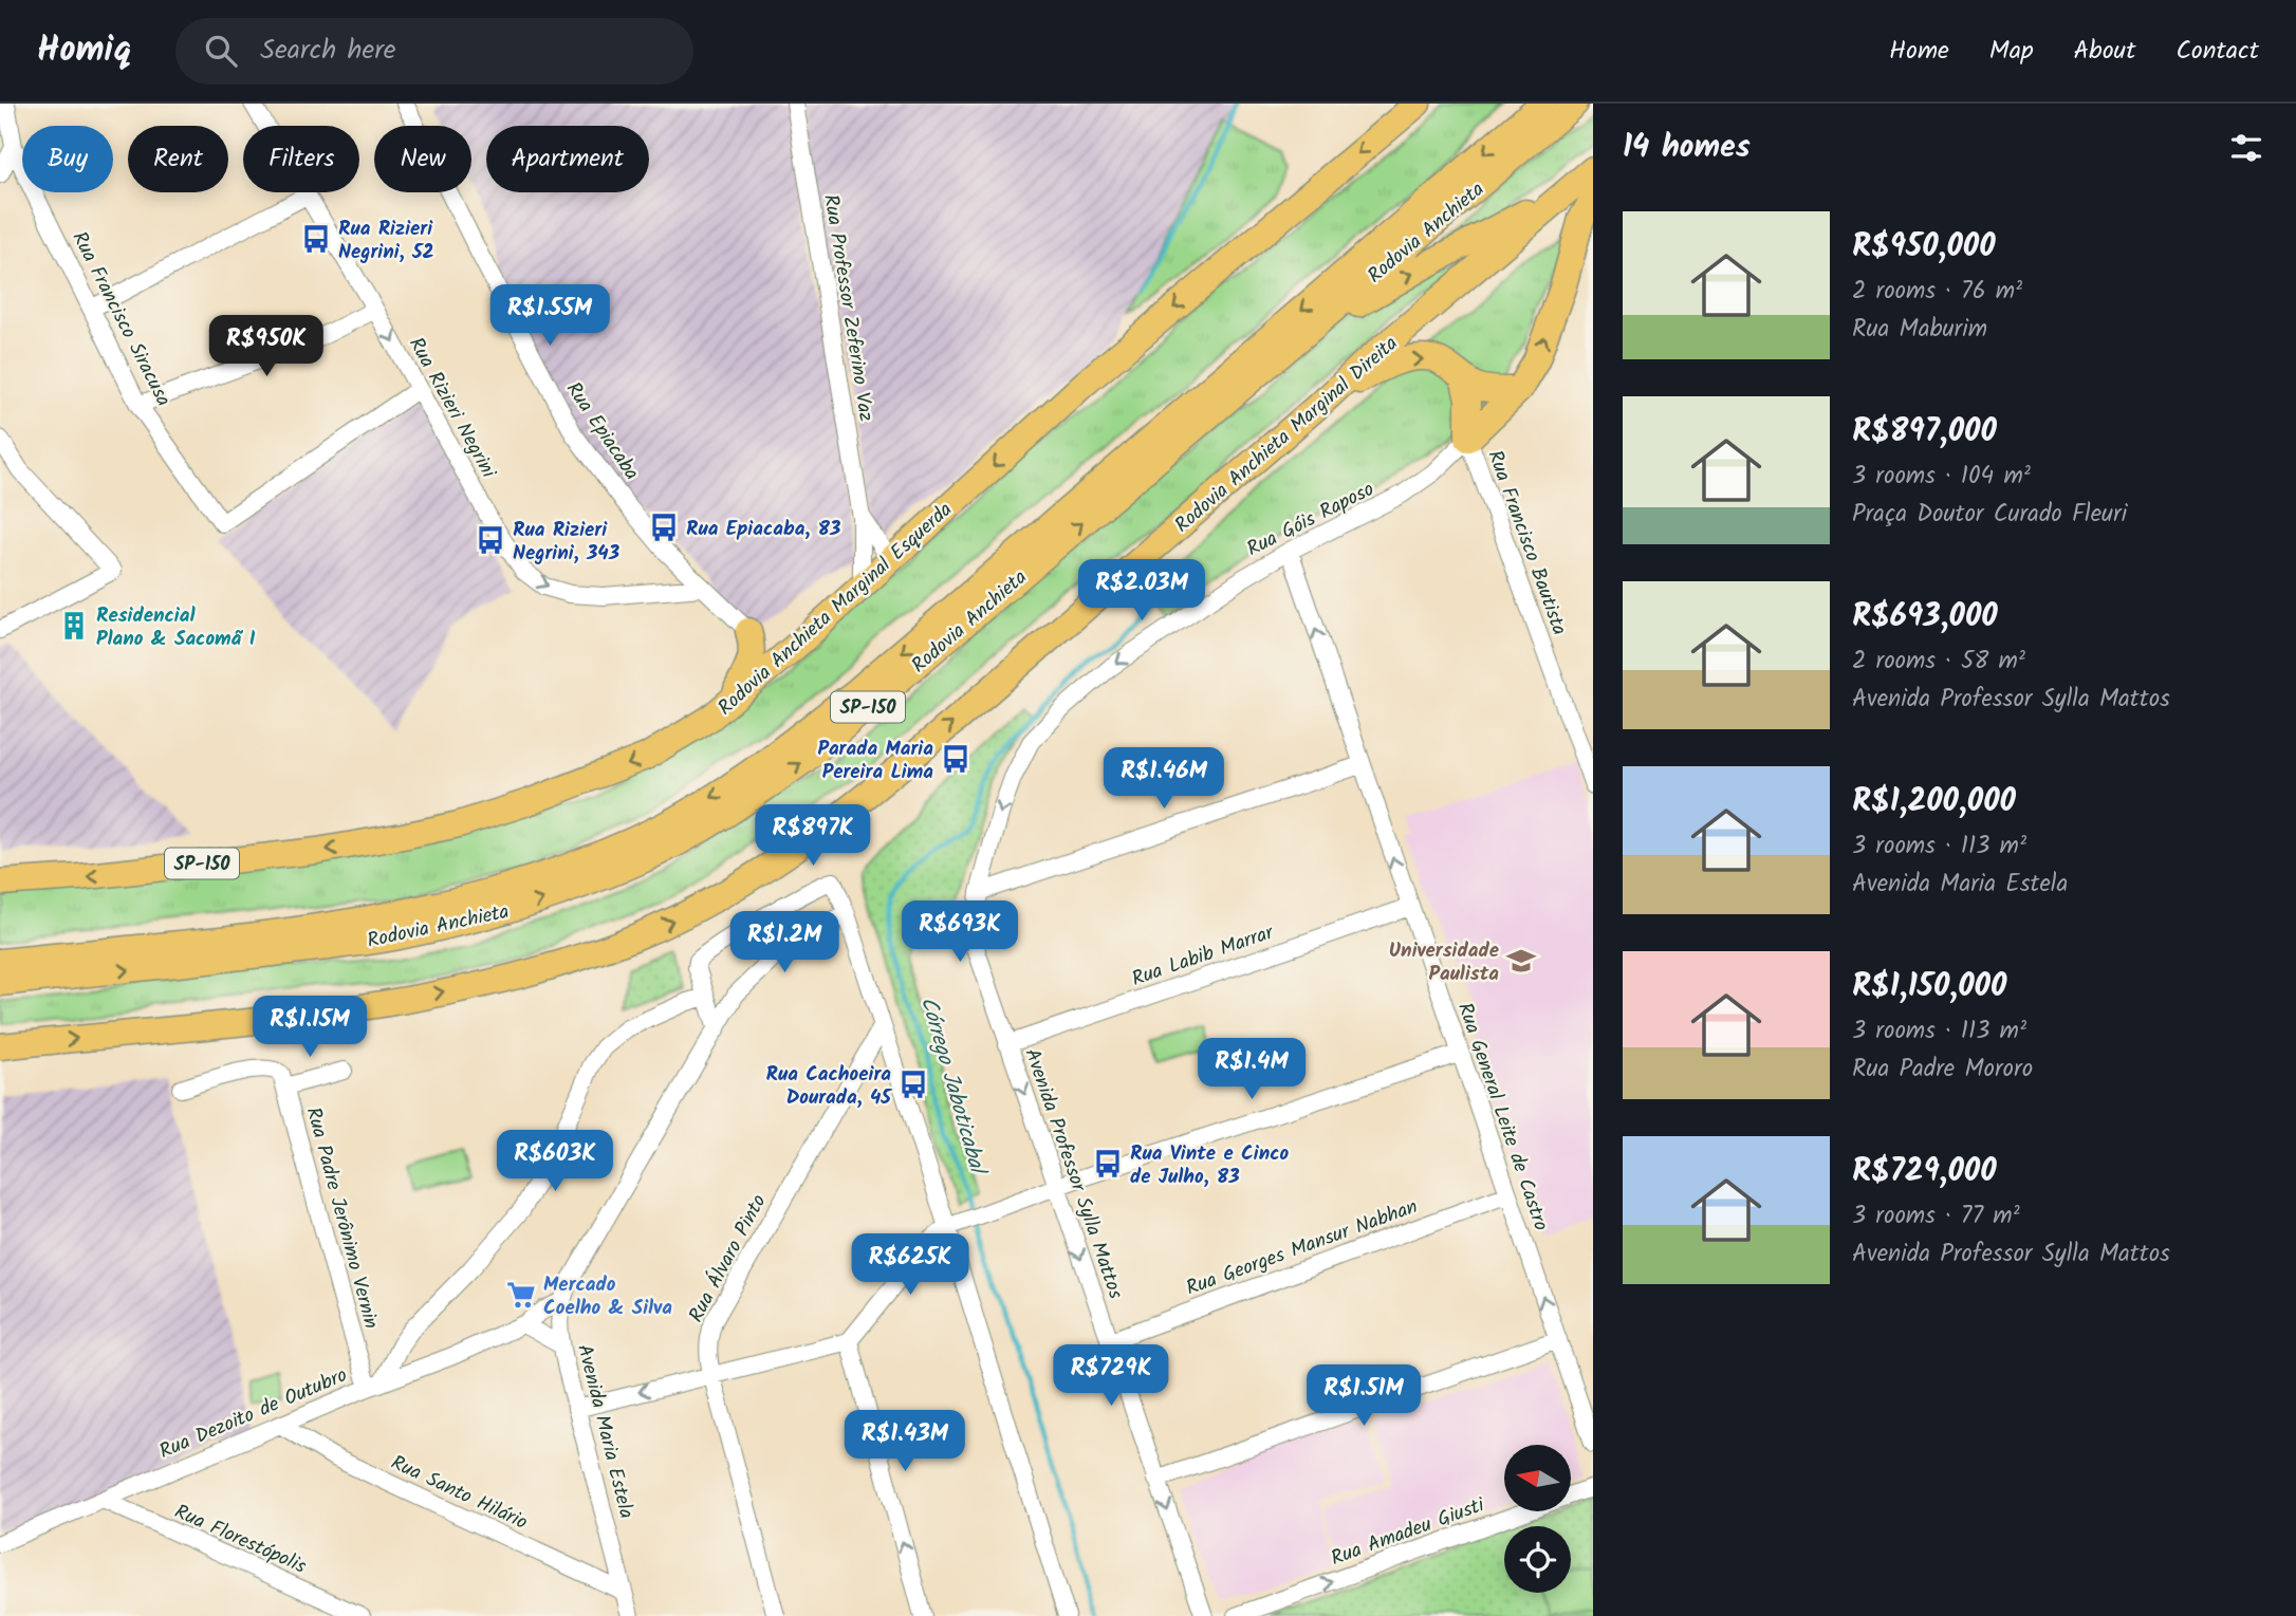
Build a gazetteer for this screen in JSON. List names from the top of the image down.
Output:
{
  "streets": {
    "highway": [
      "Rodovia Anchieta",
      "Rodovia Anchieta Marginal Direita",
      "Rodovia Anchieta Marginal Esquerda",
      "SP-150"
    ],
    "street": [
      "Rua Professor Zeferino Vaz",
      "Rua Francisco Siracusa",
      "Rua Rizieri Negrini",
      "Rua Epiacaba",
      "Rua Góis Raposo",
      "Rua Francisco Bautista",
      "Rua Labib Marrar",
      "Rua General Leite de Castro",
      "Avenida Professor Sylla Mattos",
      "Rua Padre Jerônimo Vernin",
      "Rua Georges Mansur Nabhan",
      "Rua Álvaro Pinto",
      "Rua Dezoito de Outubro",
      "Avenida Maria Estela",
      "Rua Santo Hilário",
      "Rua Amadeu Giusti",
      "Rua Florestópolis"
    ]
  },
  "crossings": [
    ["Rua Professor Zeferino Vaz", "Rodovia Anchieta Marginal Esquerda"],
    ["Rua Francisco Siracusa", "Rua Rizieri Negrini"],
    ["Rua Rizieri Negrini", "Rua Epiacaba"],
    ["Rua Góis Raposo", "Rua Francisco Bautista"],
    ["Rua Góis Raposo", "Rua General Leite de Castro"],
    ["Rua Góis Raposo", "Avenida Professor Sylla Mattos"],
    ["Rua Labib Marrar", "Rua General Leite de Castro"],
    ["Rua Labib Marrar", "Avenida Professor Sylla Mattos"],
    ["Rua General Leite de Castro", "Rua Georges Mansur Nabhan"],
    ["Avenida Professor Sylla Mattos", "Rua Georges Mansur Nabhan"],
    ["Rua Padre Jerônimo Vernin", "Rua Dezoito de Outubro"],
    ["Rua Dezoito de Outubro", "Avenida Maria Estela"],
    ["Rua Dezoito de Outubro", "Rua Santo Hilário"],
    ["Rua Dezoito de Outubro", "Rua Florestópolis"],
    ["Avenida Maria Estela", "Rua Santo Hilário"]
  ],
  "one_way": [
    "Rua Rizieri Negrini",
    "Rodovia Anchieta Marginal Direita",
    "Rua Góis Raposo",
    "Rodovia Anchieta Marginal Esquerda",
    "Rua General Leite de Castro",
    "Rua Amadeu Giusti"
  ],
  "water": ["Córrego Jaboticabal"],
  "places": {
    "bus stop": [
      "Rua Rizieri Negrini, 52",
      "Rua Epiacaba, 83",
      "Rua Rizieri Negrini, 343",
      "Parada Maria Pereira Lima",
      "Rua Cachoeira Dourada, 45",
      "Rua Vinte e Cinco de Julho, 83"
    ],
    "building": ["Residencial Plano & Sacomã I"],
    "school or university": ["Universidade Paulista"],
    "supermarket": ["Mercado Coelho & Silva"]
  },
  "north": "left",
  "page": {
    "header": "Homiq",
    "search": "Search here",
    "nav": [
      "Home",
      "Map",
      "About",
      "Contact"
    ],
    "heading": "14 homes",
    "chip": [
      "Buy",
      "Rent",
      "Filters",
      "New",
      "Apartment"
    ],
    "list": [
      {
        "name": "R$950,000",
        "note": "2 rooms · 76 m² · Rua Maburim"
      },
      {
        "name": "R$897,000",
        "note": "3 rooms · 104 m² · Praça Doutor Curado Fleuri"
      },
      {
        "name": "R$693,000",
        "note": "2 rooms · 58 m² · Avenida Professor Sylla Mattos"
      },
      {
        "name": "R$1,200,000",
        "note": "3 rooms · 113 m² · Avenida Maria Estela"
      },
      {
        "name": "R$1,150,000",
        "note": "3 rooms · 113 m² · Rua Padre Mororo"
      },
      {
        "name": "R$729,000",
        "note": "3 rooms · 77 m² · Avenida Professor Sylla Mattos"
      }
    ],
    "price": [
      "R$1.55M",
      "R$950K",
      "R$2.03M",
      "R$1.46M",
      "R$897K",
      "R$693K",
      "R$1.2M",
      "R$1.15M",
      "R$1.4M",
      "R$603K",
      "R$625K",
      "R$729K",
      "R$1.51M",
      "R$1.43M"
    ]
  }
}
